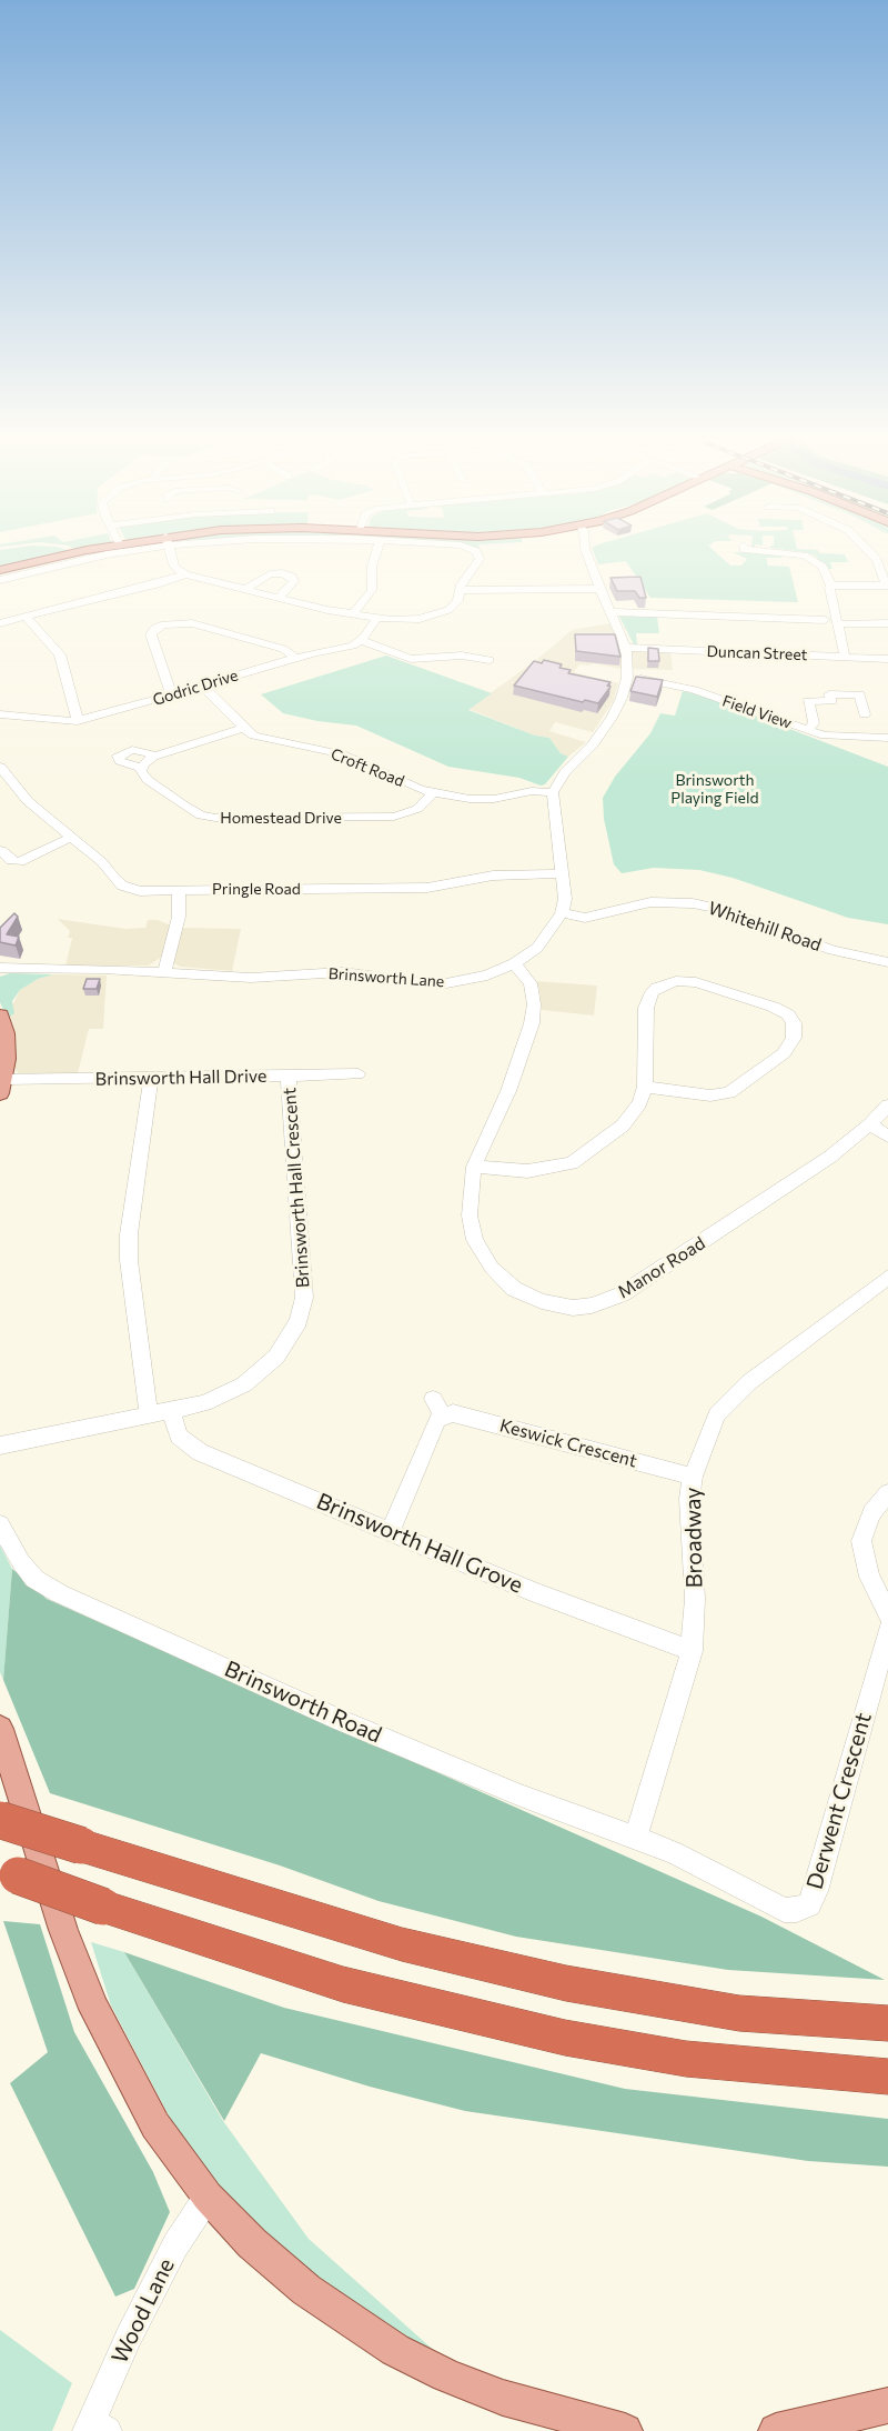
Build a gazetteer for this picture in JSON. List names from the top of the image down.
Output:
{
  "streets": {
    "street": [
      "Duncan Street",
      "Godric Drive",
      "Field View",
      "Croft Road",
      "Homestead Drive",
      "Pringle Road",
      "Whitehill Road",
      "Brinsworth Lane",
      "Brinsworth Hall Drive",
      "Brinsworth Hall Crescent",
      "Manor Road",
      "Keswick Crescent",
      "Broadway",
      "Brinsworth Hall Grove",
      "Brinsworth Road",
      "Derwent Crescent",
      "Wood Lane"
    ]
  },
  "crossings": [
    ["Godric Drive", "Croft Road"],
    ["Croft Road", "Homestead Drive"],
    ["Croft Road", "Brinsworth Lane"],
    ["Pringle Road", "Brinsworth Lane"],
    ["Whitehill Road", "Brinsworth Lane"],
    ["Brinsworth Lane", "Manor Road"],
    ["Brinsworth Hall Drive", "Brinsworth Hall Crescent"],
    ["Brinsworth Hall Crescent", "Brinsworth Hall Grove"],
    ["Keswick Crescent", "Broadway"],
    ["Keswick Crescent", "Brinsworth Hall Grove"],
    ["Broadway", "Brinsworth Hall Grove"],
    ["Broadway", "Brinsworth Road"],
    ["Broadway", "Derwent Crescent"],
    ["Brinsworth Road", "Derwent Crescent"]
  ],
  "parks": ["Brinsworth Playing Field"]
}
